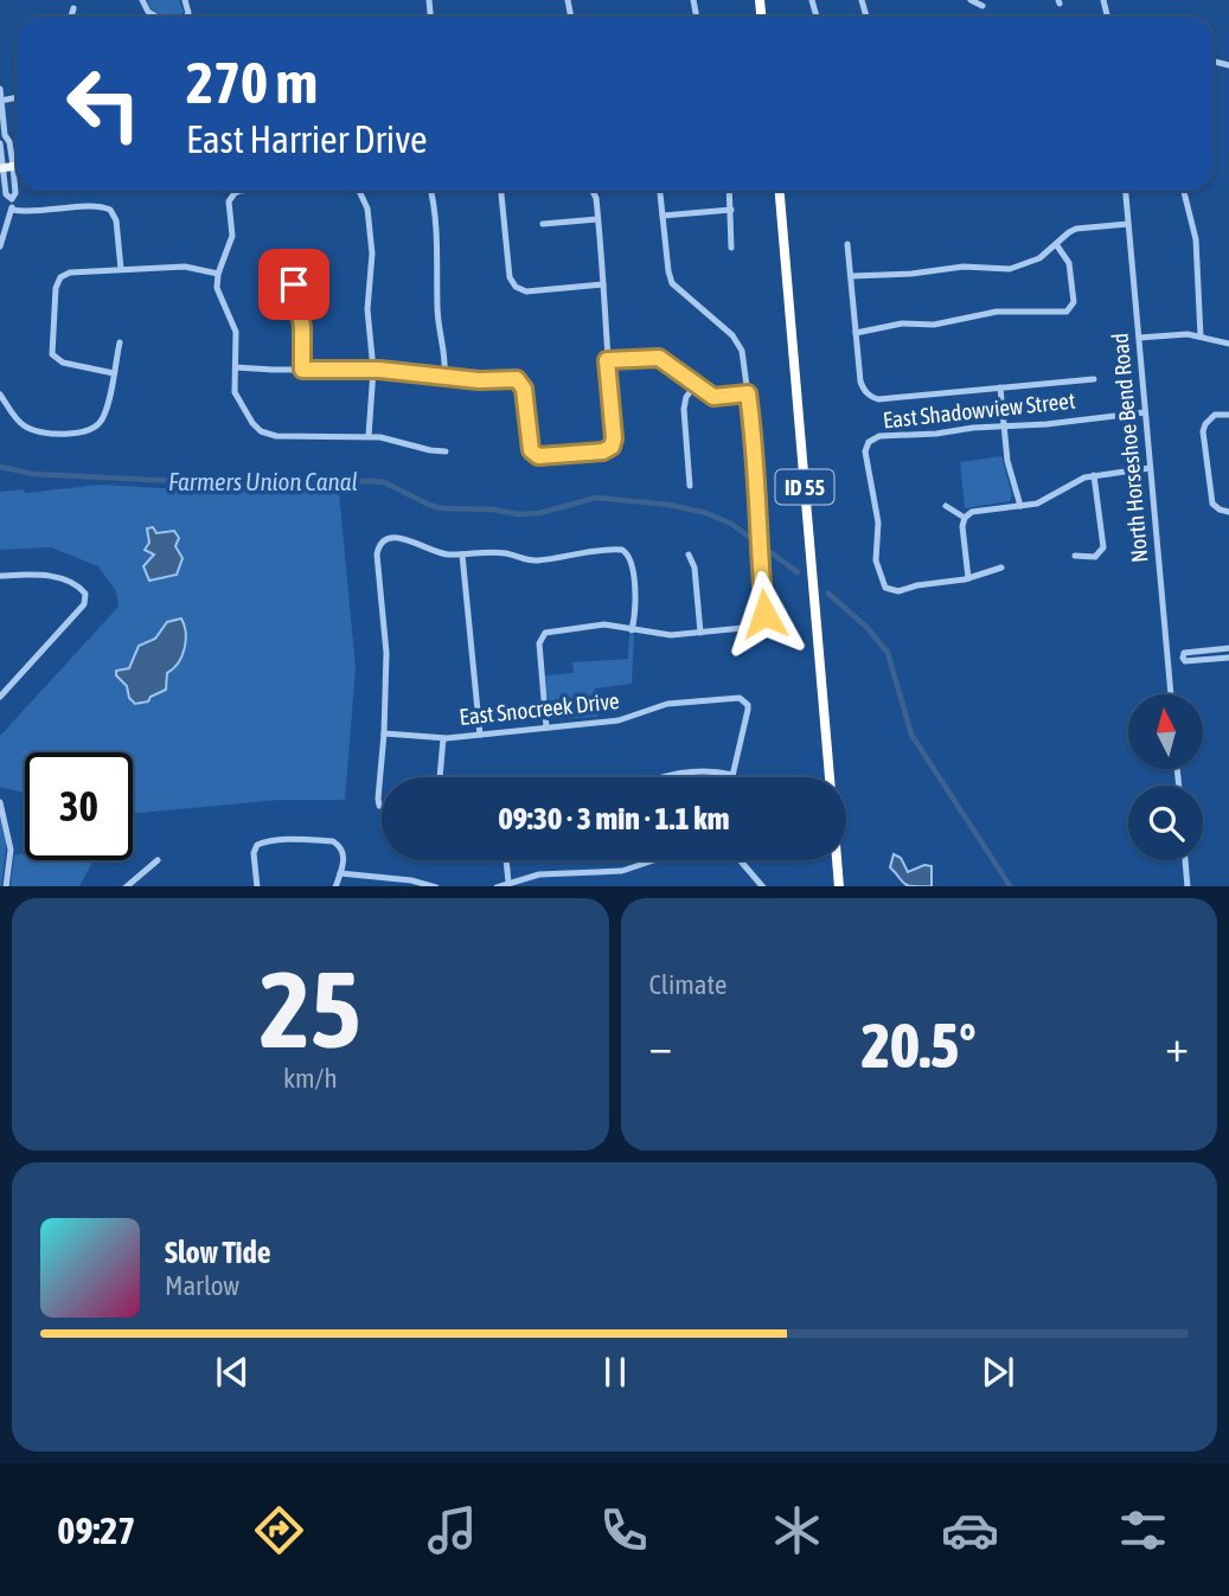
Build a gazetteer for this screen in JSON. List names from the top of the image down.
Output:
{
  "streets": {
    "highway": ["ID 55"],
    "street": ["East Shadowview Street", "North Horseshoe Bend Road", "East Snocreek Drive"]
  },
  "crossings": [
    ["East Shadowview Street", "North Horseshoe Bend Road"]
  ],
  "water": ["Farmers Union Canal"],
  "north": "top",
  "page": {
    "turn": ["270 m", "East Harrier Drive"],
    "limit": "30",
    "trip": "09:30 · 3 min · 1.1 km",
    "tile": [
      ["25", "km/h"],
      "Climate"
    ],
    "heat": ["−", "20.5°", "+"],
    "song": ["Slow Tide", "Marlow"],
    "tabs": "09:27"
  }
}
